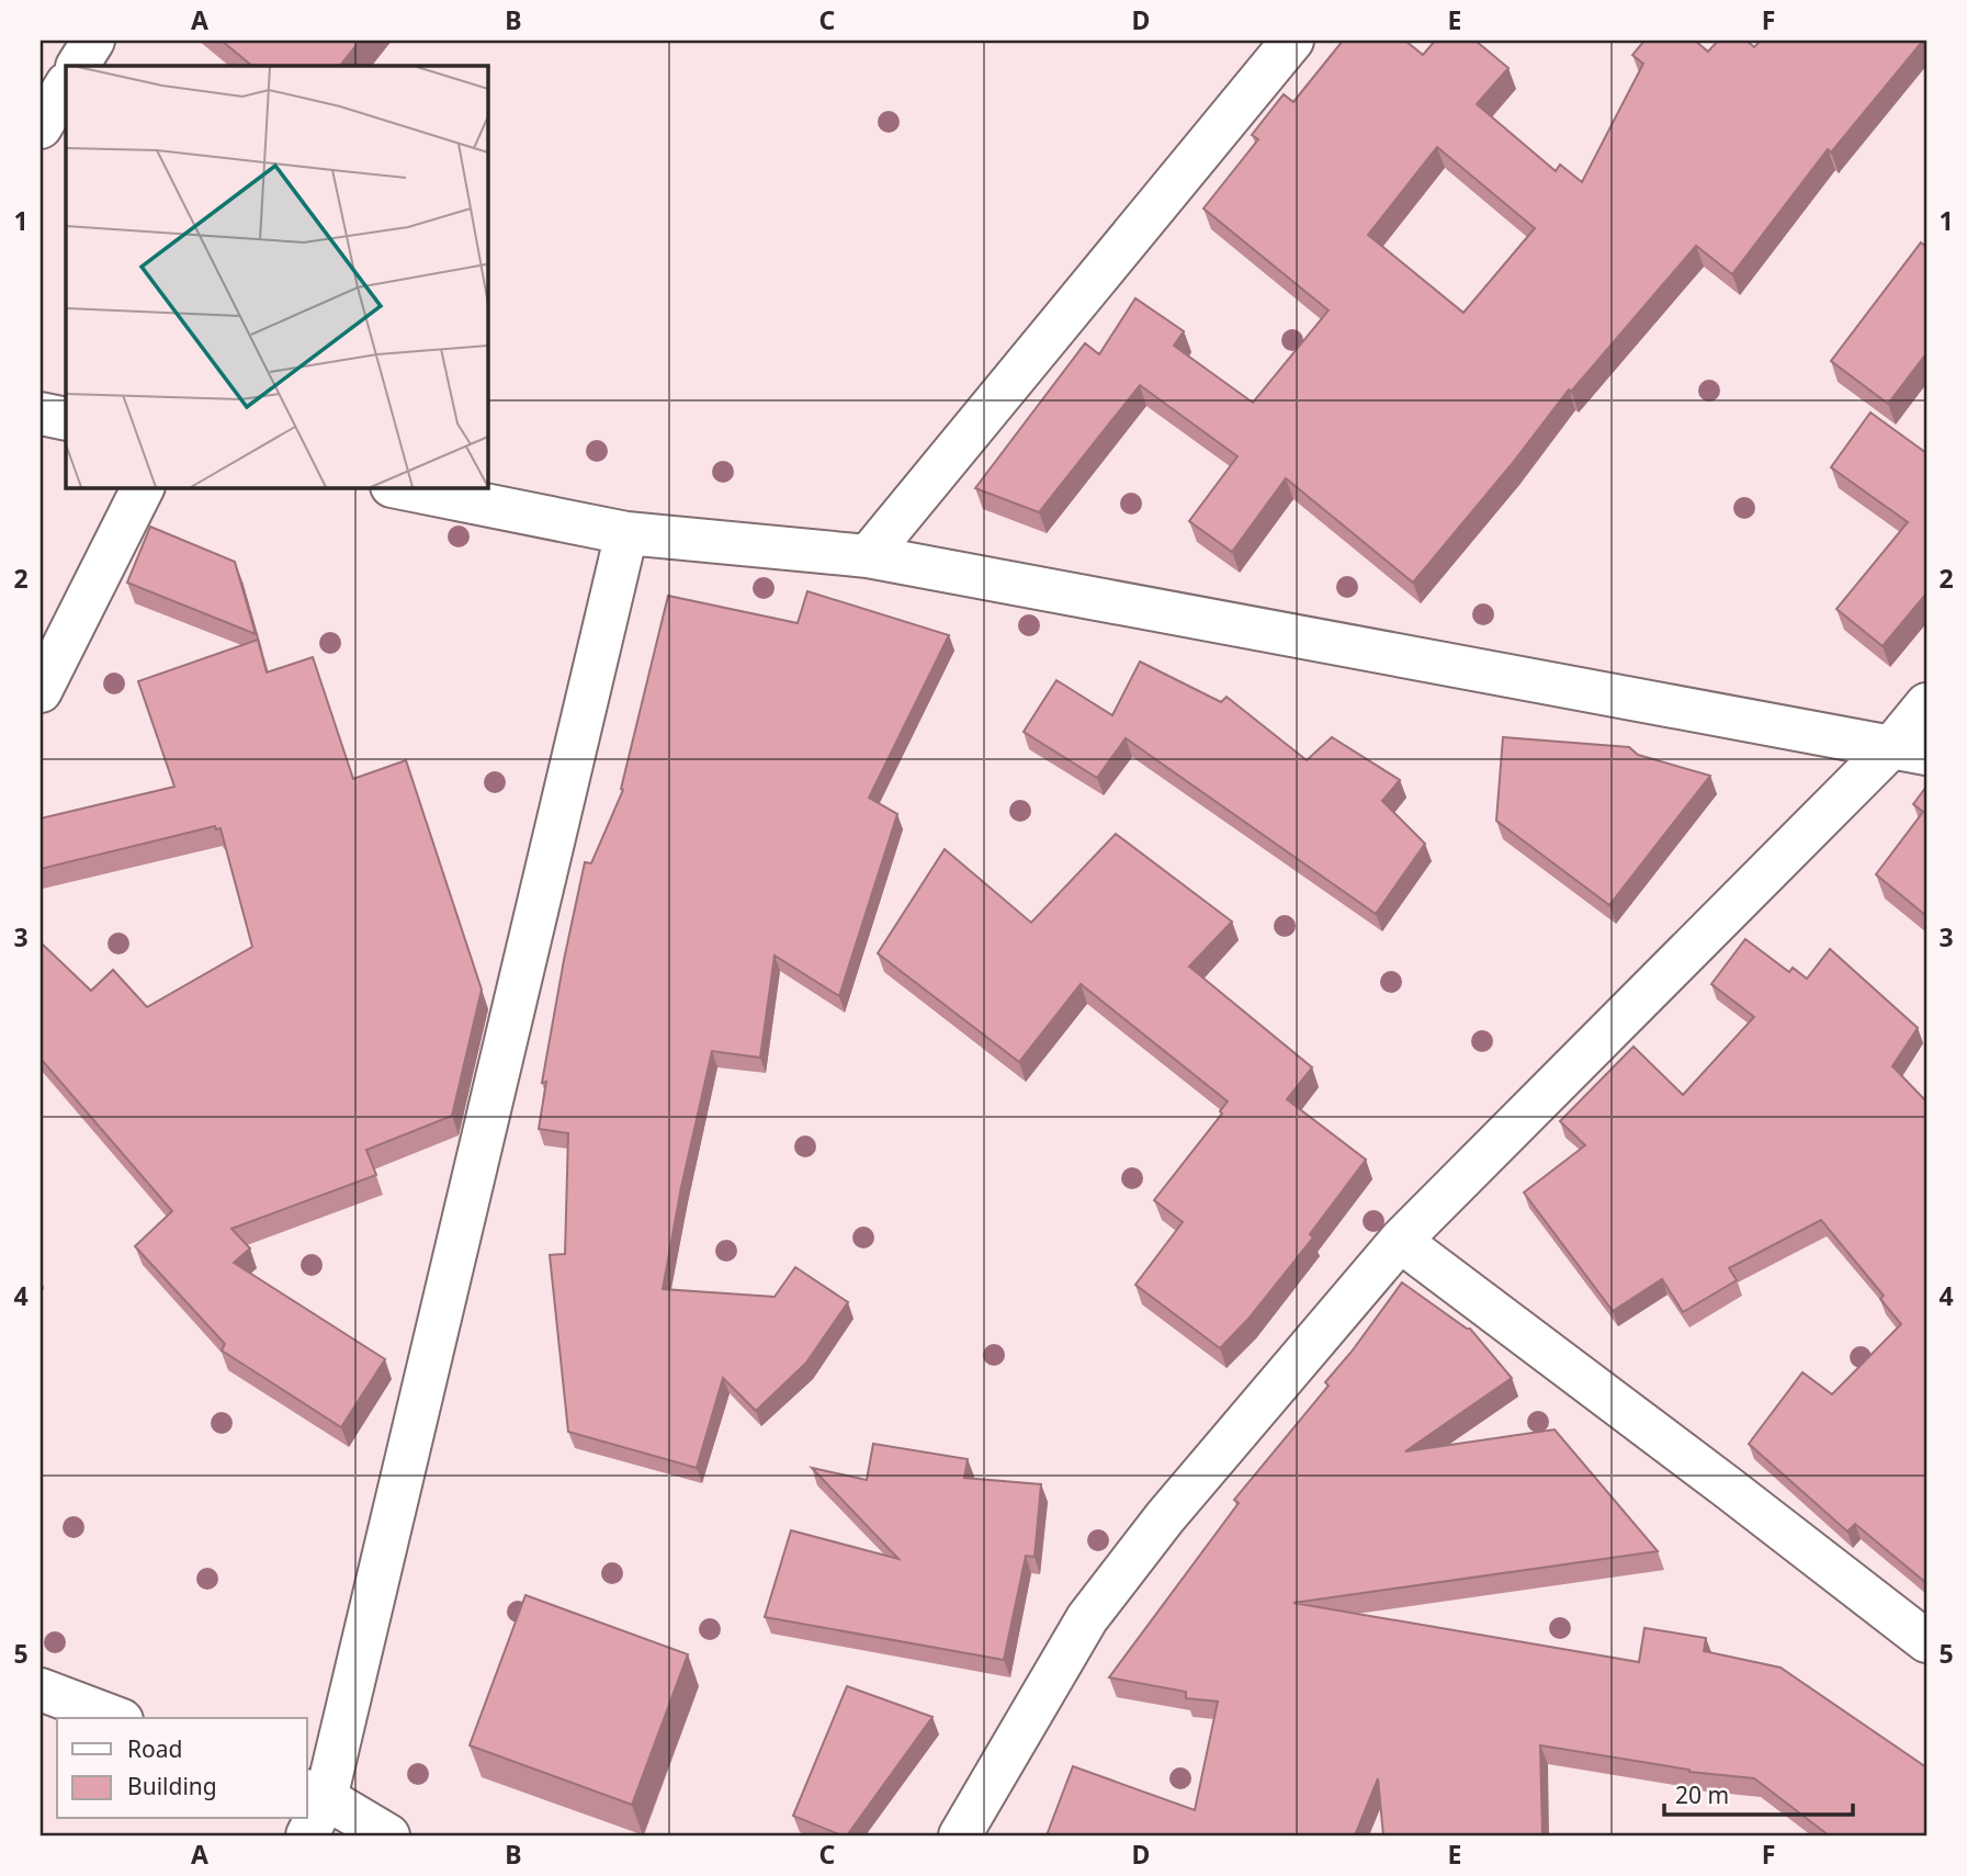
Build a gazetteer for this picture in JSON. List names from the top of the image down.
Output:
{
  "legend": ["Road", "Building"],
  "scale_bar": "20 m",
  "grid": {
    "columns": [
      "A",
      "B",
      "C",
      "D",
      "E",
      "F"
    ],
    "rows": [
      "1",
      "2",
      "3",
      "4",
      "5"
    ]
  }
}
